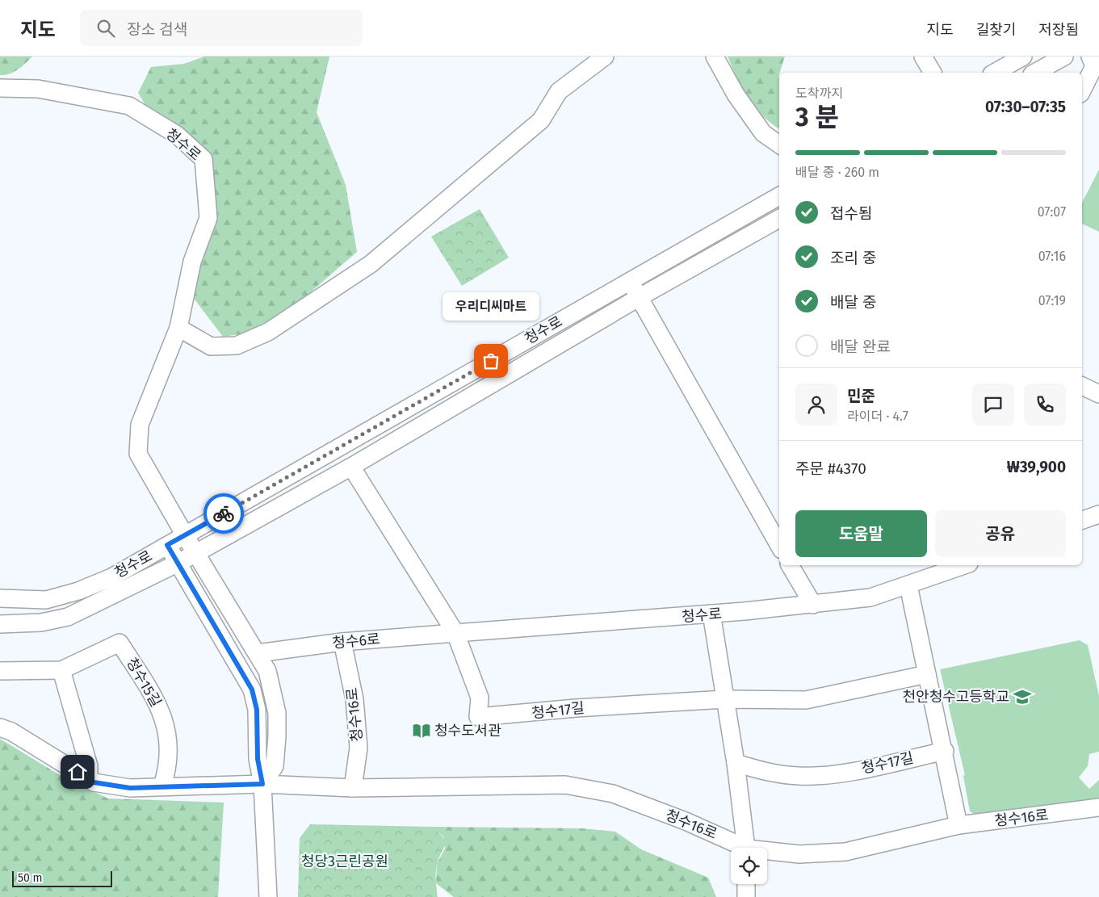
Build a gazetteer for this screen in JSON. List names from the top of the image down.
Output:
{
  "streets": {
    "street": [
      "청수로",
      "청수6로",
      "청수15길",
      "청수17길",
      "청수16로"
    ]
  },
  "crossings": [
    ["청수로", "청수6로"],
    ["청수로", "청수17길"],
    ["청수6로", "청수17길"],
    ["청수6로", "청수16로"]
  ],
  "parks": ["청당3근린공원"],
  "places": {
    "other": ["우리디씨마트"],
    "school or university": ["천안청수고등학교"],
    "library": ["청수도서관"]
  },
  "scale_bar": "50 m",
  "page": {
    "header": "지도",
    "search": "장소 검색",
    "nav": ["지도", "길찾기", "저장됨"],
    "heading": ["3 분", "도착까지", "07:30–07:35"],
    "panel": [
      "민준",
      "라이더 · 4.7",
      "주문 #4370",
      "₩39,900"
    ],
    "bar": "배달 중 · 260 m",
    "list": [
      ["접수됨", "07:07"],
      ["조리 중", "07:16"],
      ["배달 중", "07:19"],
      "배달 완료"
    ],
    "bubble": "우리디씨마트",
    "buttons": ["도움말", "공유"],
    "scale": "50 m"
  }
}
